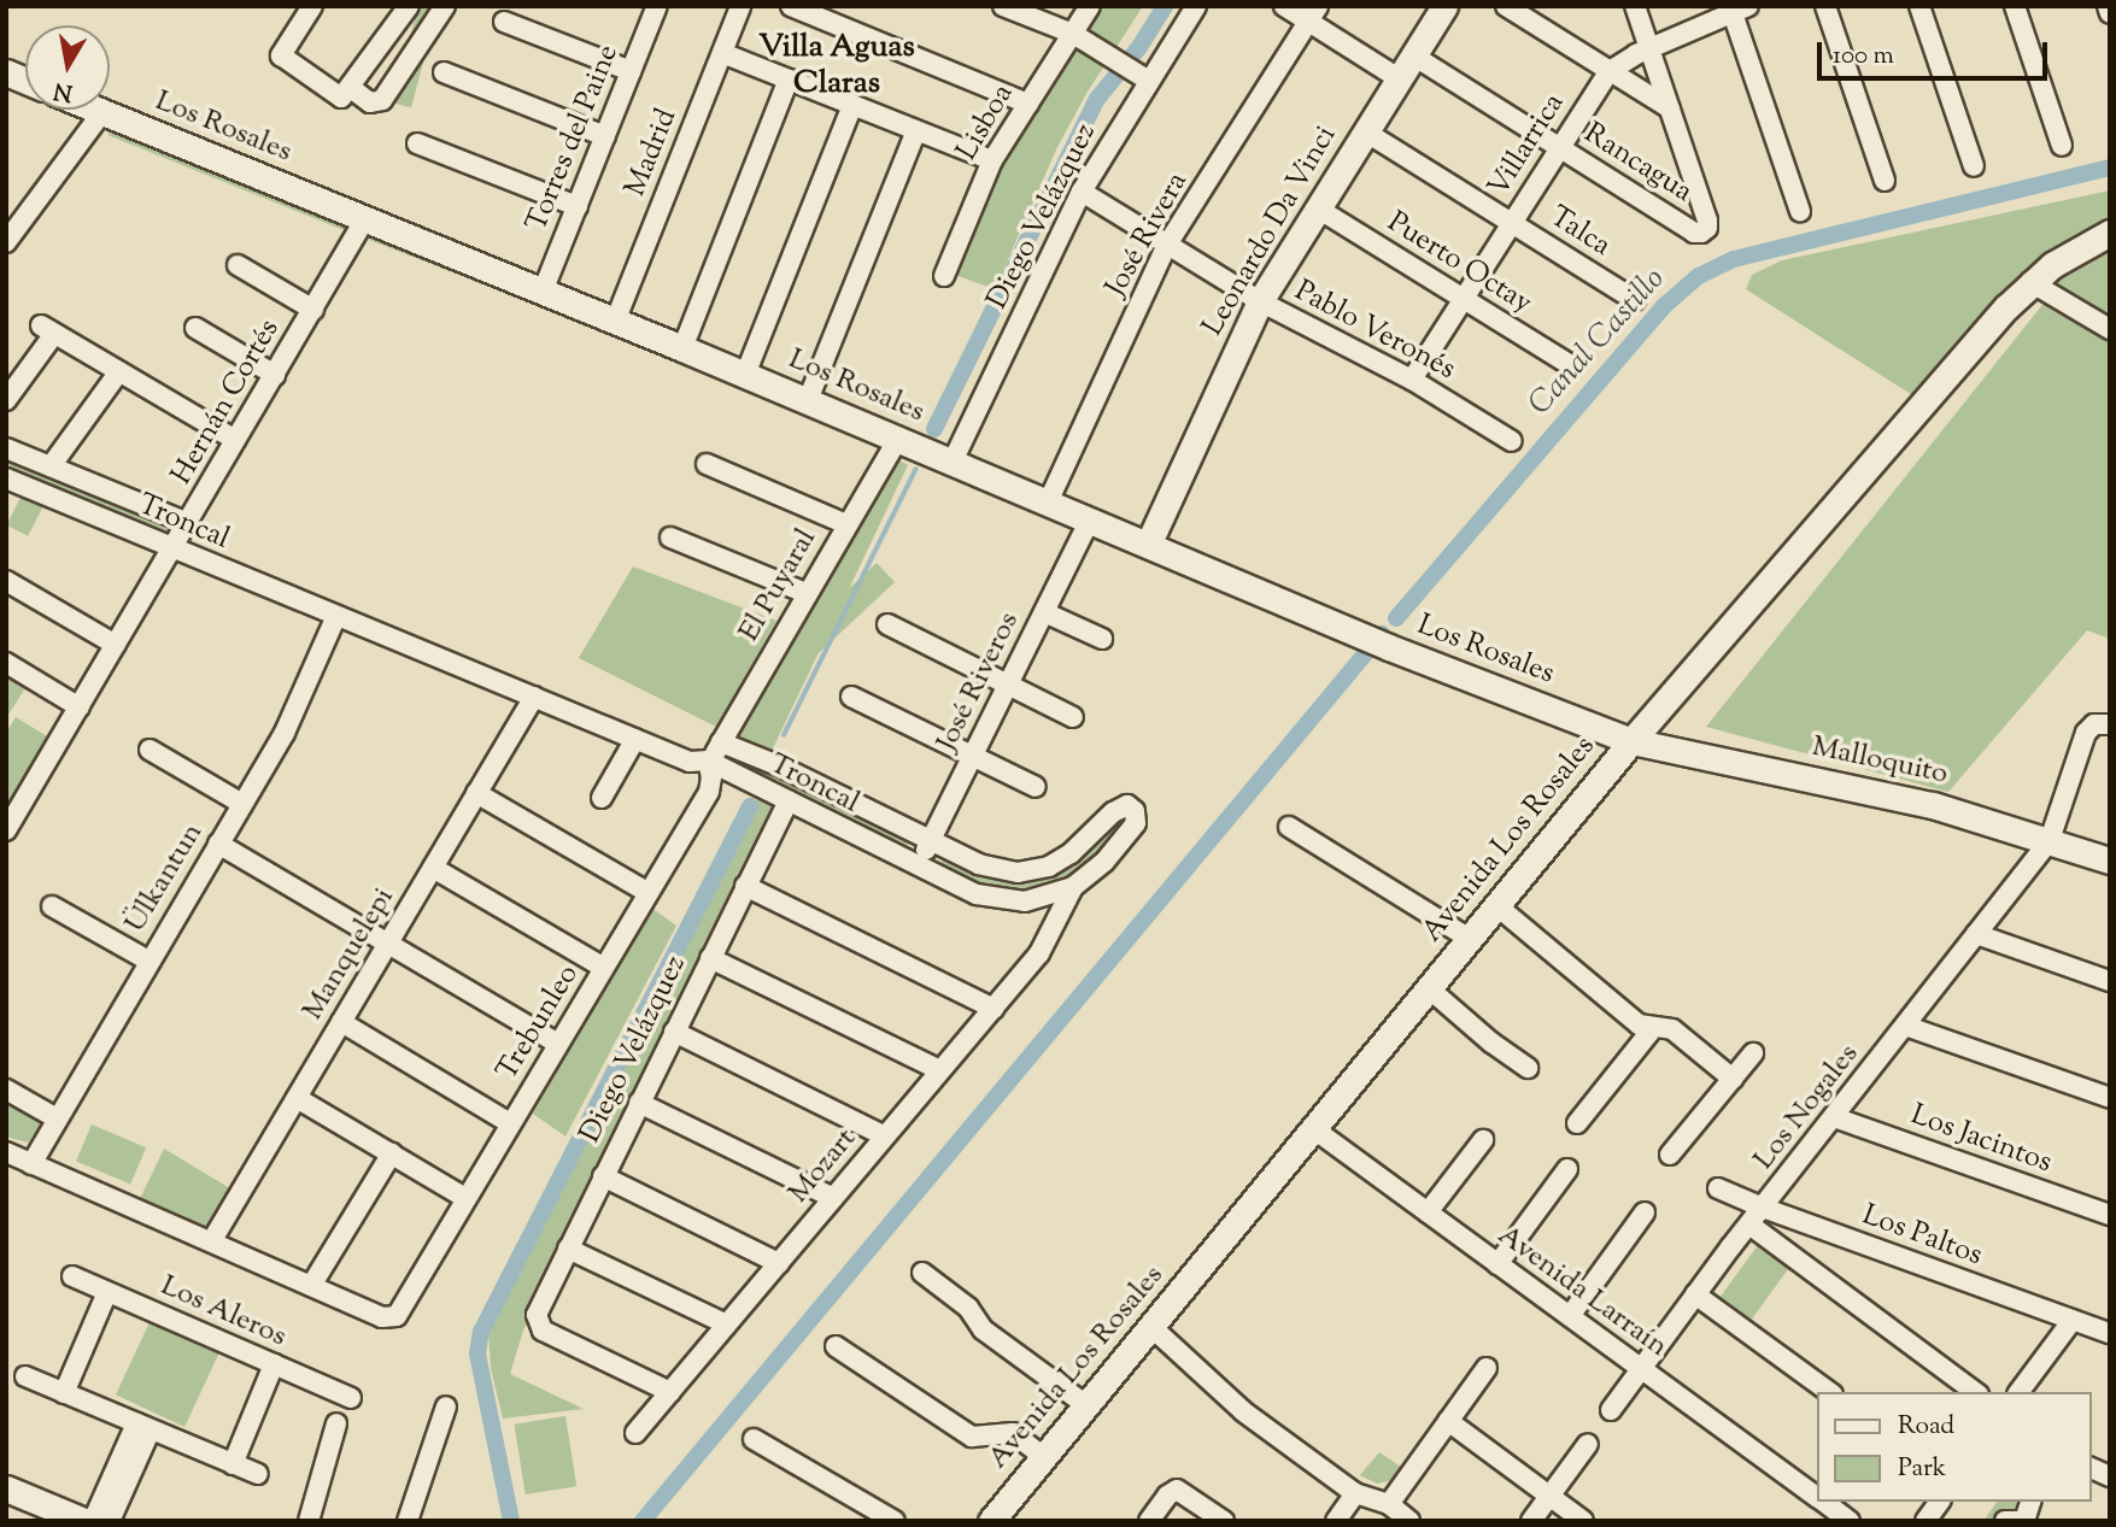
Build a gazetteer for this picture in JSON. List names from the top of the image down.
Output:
{
  "streets": {
    "street": [
      "Lisboa",
      "Los Rosales",
      "Torres del Paine",
      "Villarrica",
      "Madrid",
      "Rancagua",
      "Diego Velázquez",
      "Leonardo Da Vinci",
      "Talca",
      "José Rivera",
      "Puerto Octay",
      "Pablo Veronés",
      "Hernán Cortés",
      "Troncal",
      "El Puyaral",
      "José Riveros",
      "Malloquito",
      "Avenida Los Rosales",
      "Ülkantun",
      "Manquelepi",
      "Trebunleo",
      "Los Nogales",
      "Los Jacintos",
      "Mozart",
      "Los Paltos",
      "Avenida Larraín",
      "Los Aleros"
    ]
  },
  "crossings": [
    ["Los Rosales", "Torres del Paine"],
    ["Los Rosales", "Madrid"],
    ["Los Rosales", "Diego Velázquez"],
    ["Los Rosales", "Leonardo Da Vinci"],
    ["Los Rosales", "José Rivera"],
    ["Los Rosales", "Hernán Cortés"],
    ["Los Rosales", "El Puyaral"],
    ["Los Rosales", "José Riveros"],
    ["Los Rosales", "Malloquito"],
    ["Los Rosales", "Avenida Los Rosales"],
    ["Villarrica", "Rancagua"],
    ["Villarrica", "Talca"],
    ["Villarrica", "Puerto Octay"],
    ["Villarrica", "Pablo Veronés"],
    ["Rancagua", "Leonardo Da Vinci"],
    ["Diego Velázquez", "Pablo Veronés"],
    ["Diego Velázquez", "Troncal"],
    ["Diego Velázquez", "Mozart"],
    ["Leonardo Da Vinci", "Talca"],
    ["Leonardo Da Vinci", "Puerto Octay"],
    ["Leonardo Da Vinci", "Pablo Veronés"],
    ["José Rivera", "Pablo Veronés"],
    ["Hernán Cortés", "Troncal"],
    ["Troncal", "El Puyaral"],
    ["Troncal", "José Riveros"],
    ["Troncal", "Ülkantun"],
    ["Troncal", "Manquelepi"],
    ["Troncal", "Trebunleo"],
    ["Troncal", "Mozart"],
    ["El Puyaral", "Trebunleo"],
    ["Malloquito", "Avenida Los Rosales"],
    ["Malloquito", "Los Nogales"],
    ["Avenida Los Rosales", "Avenida Larraín"],
    ["Los Nogales", "Los Jacintos"],
    ["Los Nogales", "Los Paltos"],
    ["Los Nogales", "Avenida Larraín"]
  ],
  "districts": ["Villa Aguas Claras"],
  "water": ["Canal Castillo"],
  "legend": ["Road", "Park"],
  "scale_bar": "100 m",
  "north": "bottom"
}
